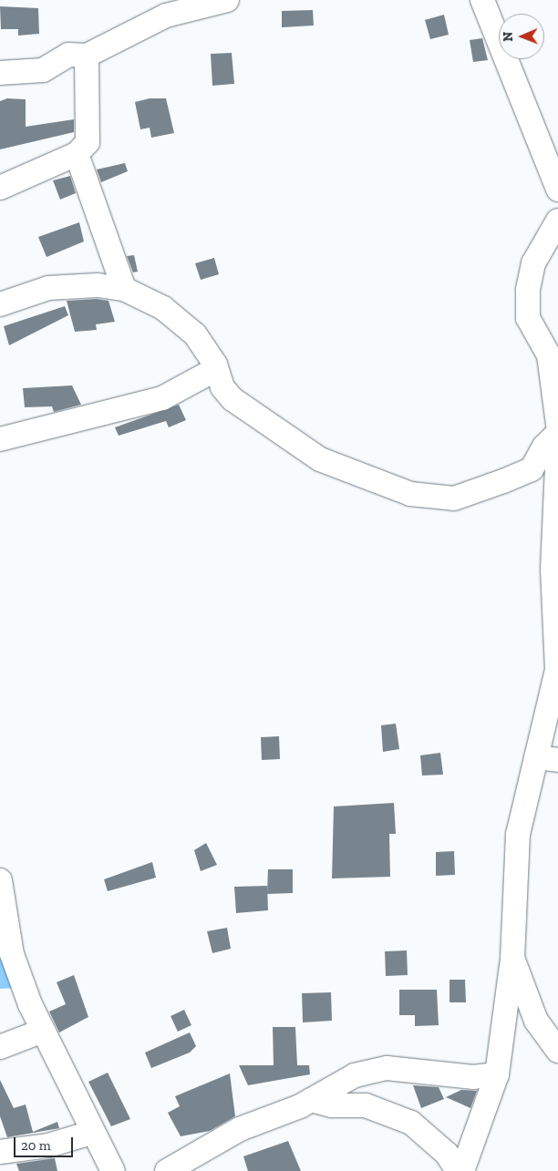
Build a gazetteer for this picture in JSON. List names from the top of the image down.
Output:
{
  "scale_bar": "20 m",
  "north": "left"
}
